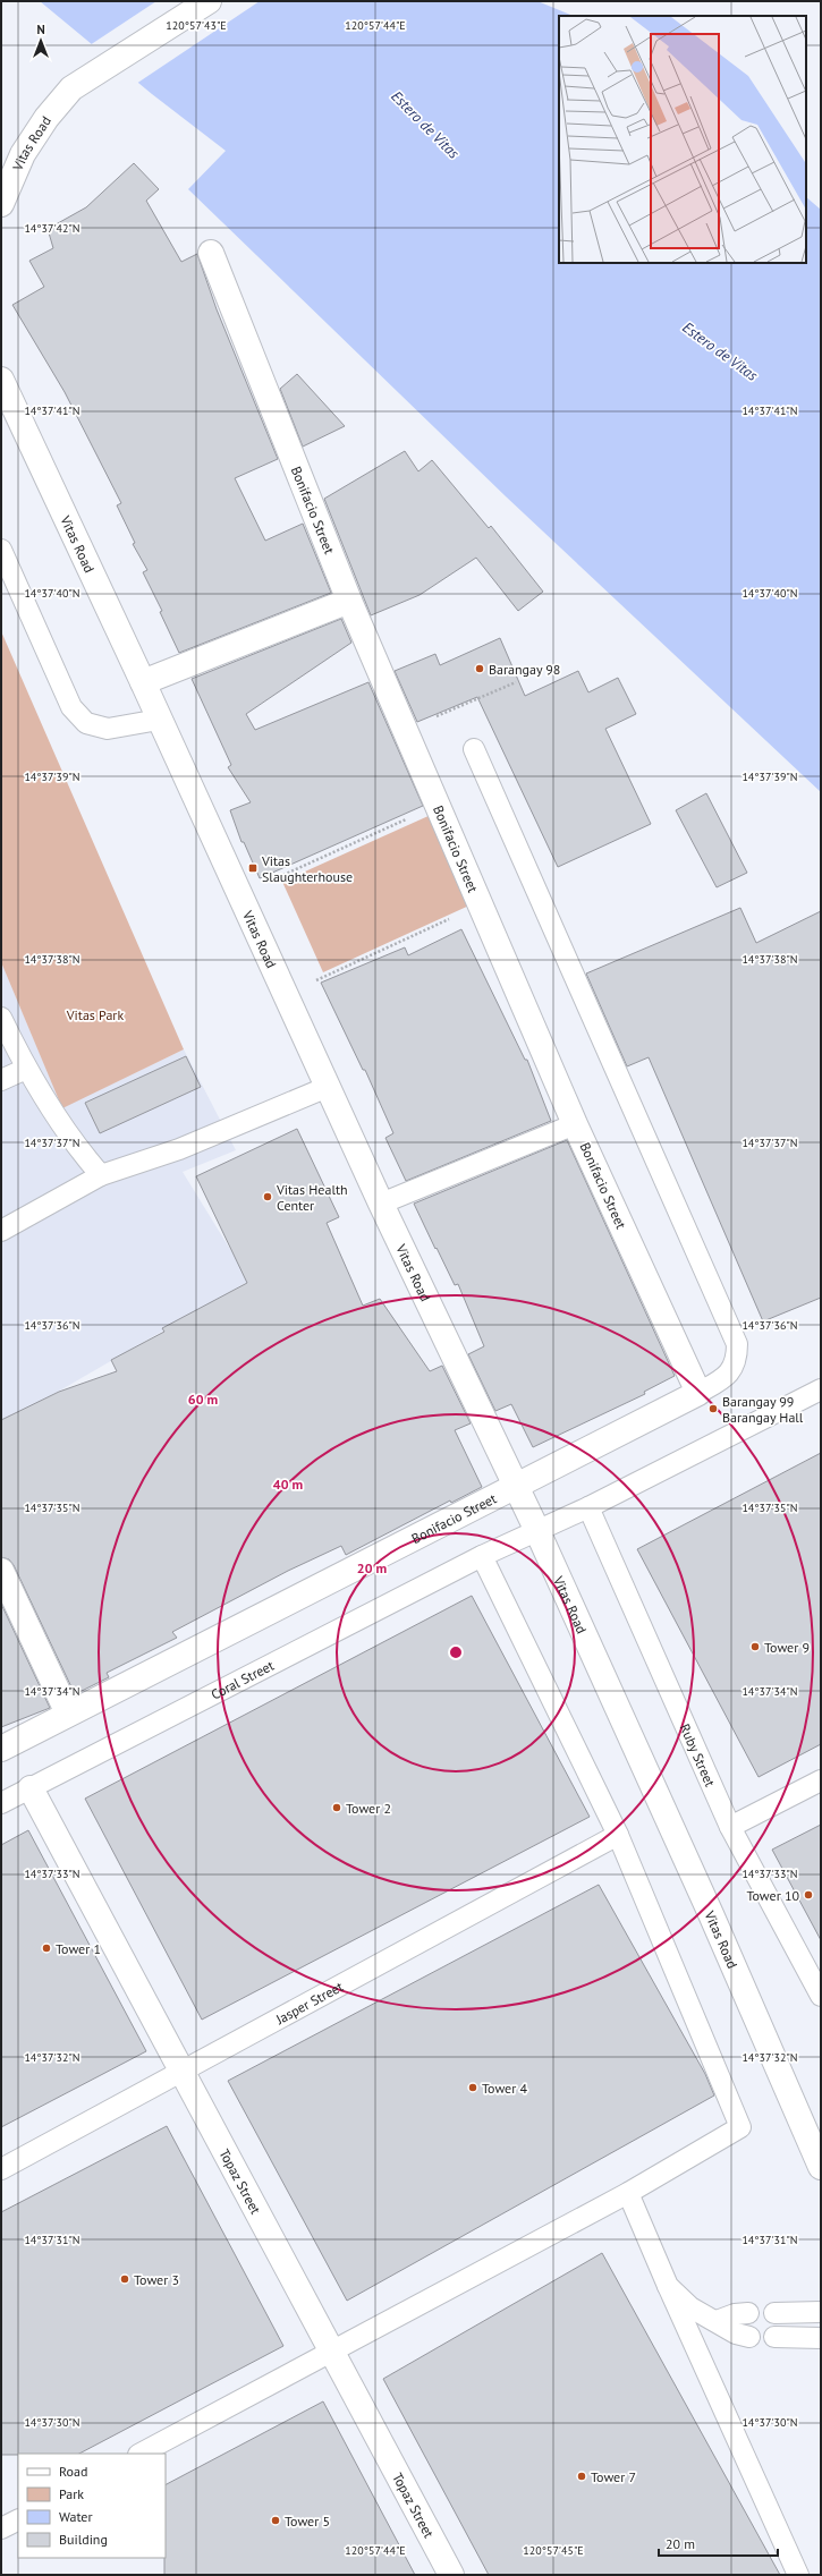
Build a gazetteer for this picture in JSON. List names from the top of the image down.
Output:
{
  "streets": {
    "street": ["Vitas Road", "Bonifacio Street", "Topaz Street"],
    "lane": ["Coral Street", "Ruby Street", "Jasper Street"]
  },
  "crossings": [
    ["Vitas Road", "Bonifacio Street"],
    ["Vitas Road", "Coral Street"],
    ["Coral Street", "Ruby Street"],
    ["Coral Street", "Topaz Street"],
    ["Jasper Street", "Topaz Street"]
  ],
  "water": ["Estero de Vitas"],
  "parks": ["Vitas Park"],
  "places": {
    "other": [
      "Barangay 98",
      "Vitas Health Center",
      "Barangay 99 Barangay Hall",
      "Tower 9",
      "Tower 2",
      "Tower 10",
      "Tower 1",
      "Tower 4",
      "Tower 3",
      "Tower 7",
      "Tower 5"
    ],
    "transit": ["Vitas Slaughterhouse"]
  },
  "legend": [
    "Road",
    "Park",
    "Water",
    "Building"
  ],
  "scale_bar": "20 m",
  "north": "top",
  "coordinates": [
    "120°57'43\"E",
    "120°57'44\"E",
    "14°37'42\"N",
    "14°37'41\"N",
    "14°37'40\"N",
    "14°37'39\"N",
    "14°37'38\"N",
    "14°37'37\"N",
    "14°37'36\"N",
    "14°37'35\"N",
    "14°37'34\"N",
    "14°37'33\"N",
    "14°37'32\"N",
    "14°37'31\"N",
    "14°37'30\"N",
    "120°57'45\"E"
  ],
  "rings": ["60 m", "40 m", "20 m"]
}
